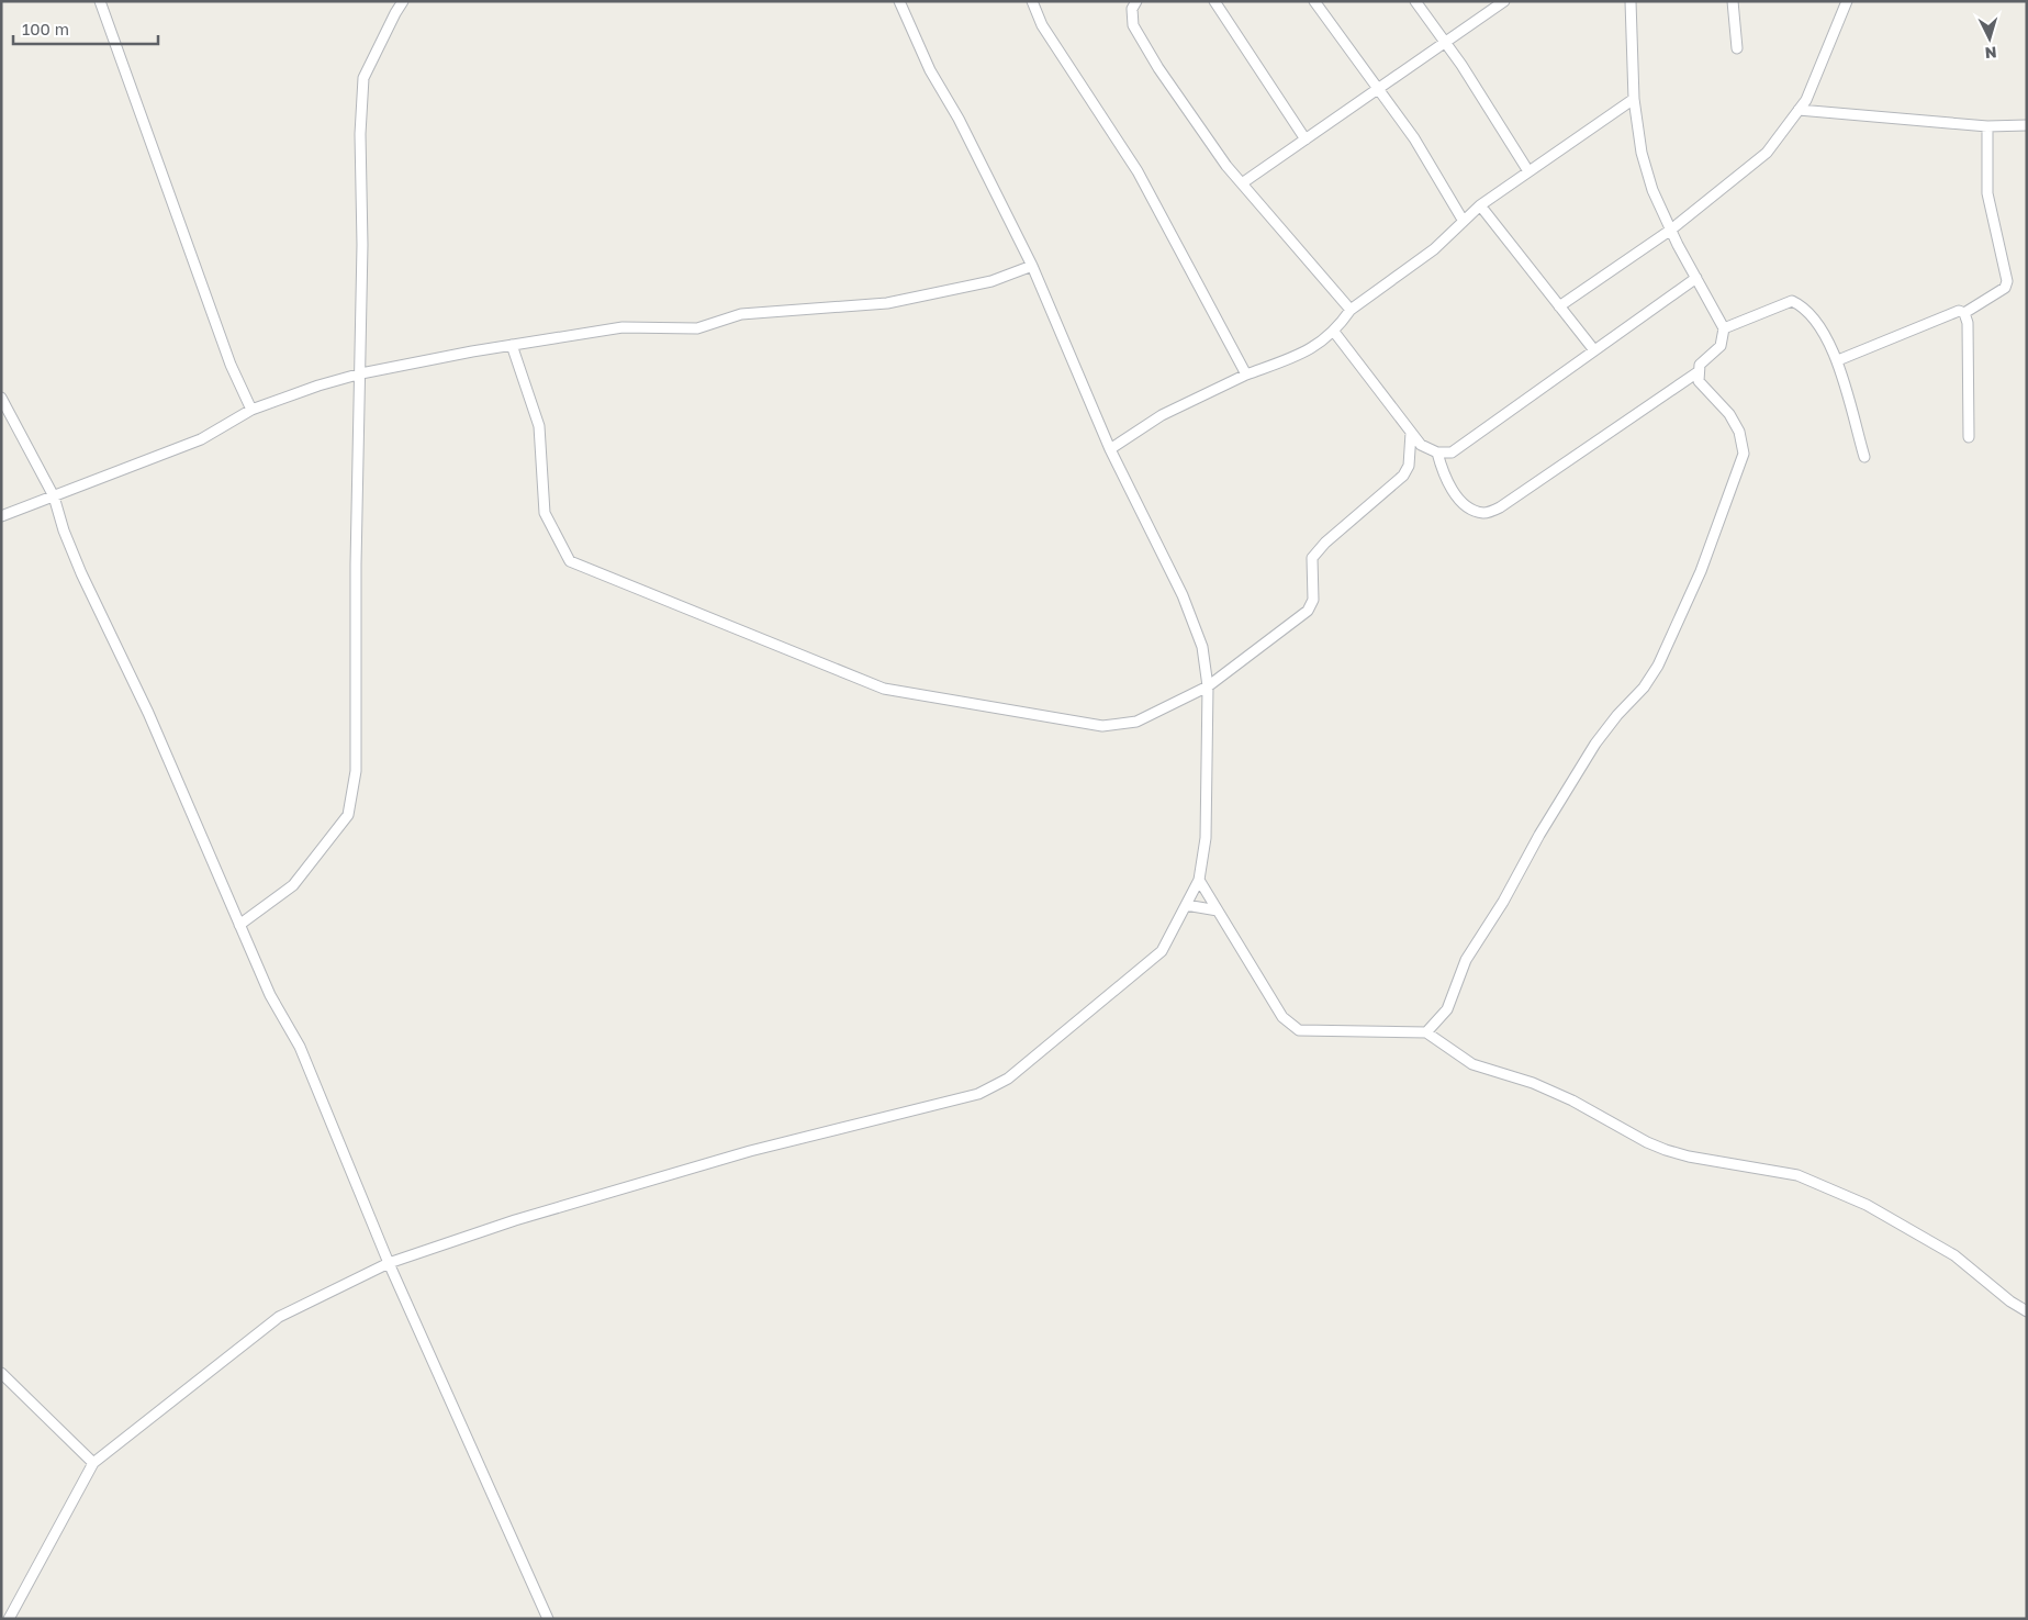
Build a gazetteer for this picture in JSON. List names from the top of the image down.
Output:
{
  "scale_bar": "100 m",
  "north": "bottom"
}
